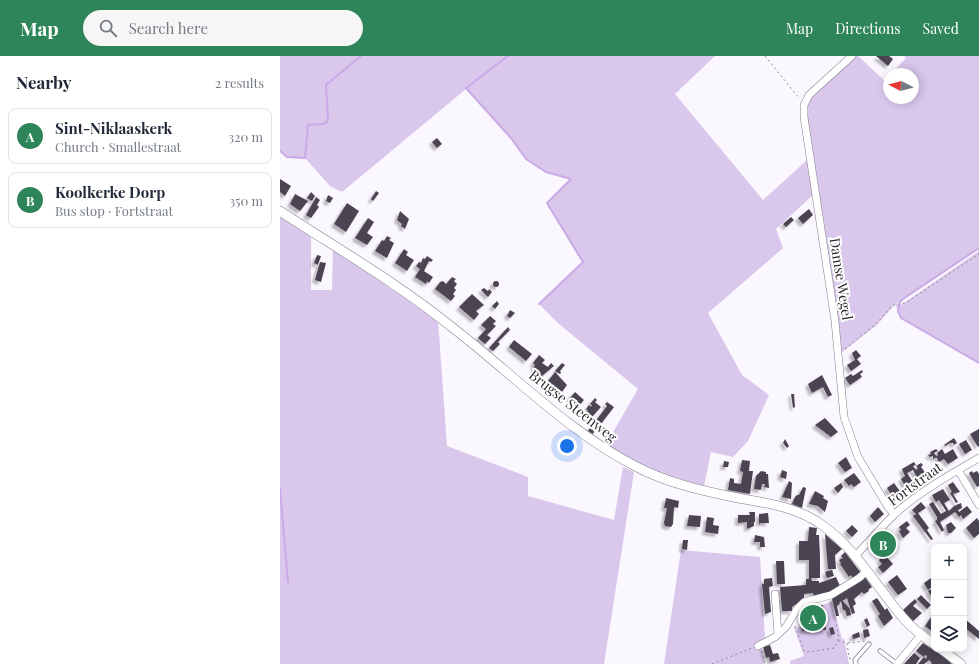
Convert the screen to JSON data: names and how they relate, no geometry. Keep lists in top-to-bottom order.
{
  "streets": {
    "main road": ["Brugse Steenweg"],
    "street": ["Damse Wegel", "Fortstraat"]
  },
  "crossings": [
    ["Damse Wegel", "Fortstraat"],
    ["Brugse Steenweg", "Fortstraat"]
  ],
  "north": "left",
  "page": {
    "header": "Map",
    "search": "Search here",
    "nav": ["Map", "Directions", "Saved"],
    "heading": ["Nearby", "2 results"],
    "list": [
      {
        "mark": "A",
        "name": "Sint-Niklaaskerk",
        "note": "Church · Smallestraat",
        "value": "320 m"
      },
      {
        "mark": "B",
        "name": "Koolkerke Dorp",
        "note": "Bus stop · Fortstraat",
        "value": "350 m"
      }
    ],
    "pins": ["B", "A"],
    "map_buttons": ["+", "−"]
  }
}
